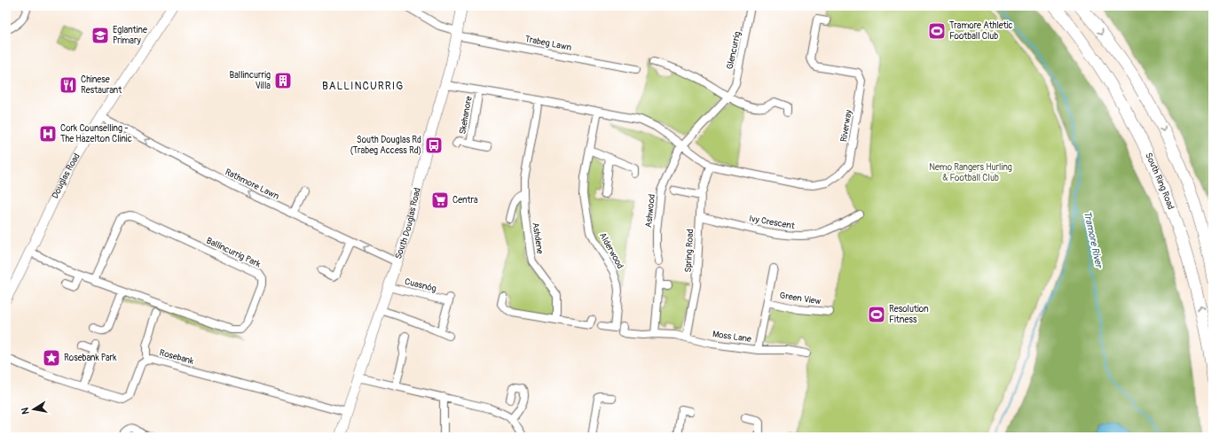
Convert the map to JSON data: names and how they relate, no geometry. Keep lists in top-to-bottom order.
{
  "streets": {
    "highway": ["South Ring Road"],
    "main road": ["Douglas Road", "South Douglas Road"],
    "street": [
      "Trabeg Lawn",
      "Glencurrig",
      "Skehanore",
      "Riverway",
      "Rathmore Lawn",
      "Ashwood",
      "Ivy Crescent",
      "Ashdene",
      "Alderwood",
      "Spring Road",
      "Ballincurrig Park",
      "Cuasnóg",
      "Green View",
      "Moss Lane",
      "Rosebank"
    ]
  },
  "crossings": [
    ["Trabeg Lawn", "South Douglas Road"],
    ["Glencurrig", "Ashwood"],
    ["Riverway", "Spring Road"],
    ["Douglas Road", "Rathmore Lawn"],
    ["Douglas Road", "Ballincurrig Park"],
    ["Rathmore Lawn", "South Douglas Road"],
    ["Ivy Crescent", "Spring Road"],
    ["South Douglas Road", "Cuasnóg"],
    ["South Douglas Road", "Rosebank"],
    ["Spring Road", "Moss Lane"],
    ["Green View", "Moss Lane"]
  ],
  "one_way": ["Rathmore Lawn"],
  "districts": ["BALLINCURRIG"],
  "water": ["Tramore River"],
  "parks": ["Nemo Rangers Hurling & Football Club"],
  "places": {
    "sports": ["Tramore Athletic Football Club", "Resolution Fitness"],
    "school or university": ["Eglantine Primary"],
    "building": ["Ballincurrig Villa"],
    "restaurant": ["Chinese Restaurant"],
    "hospital": ["Cork Counselling - The Hazelton Clinic"],
    "bus stop": ["South Douglas Rd (Trabeg Access Rd)"],
    "supermarket": ["Centra"],
    "place": ["Rosebank Park"]
  },
  "north": "left"
}
